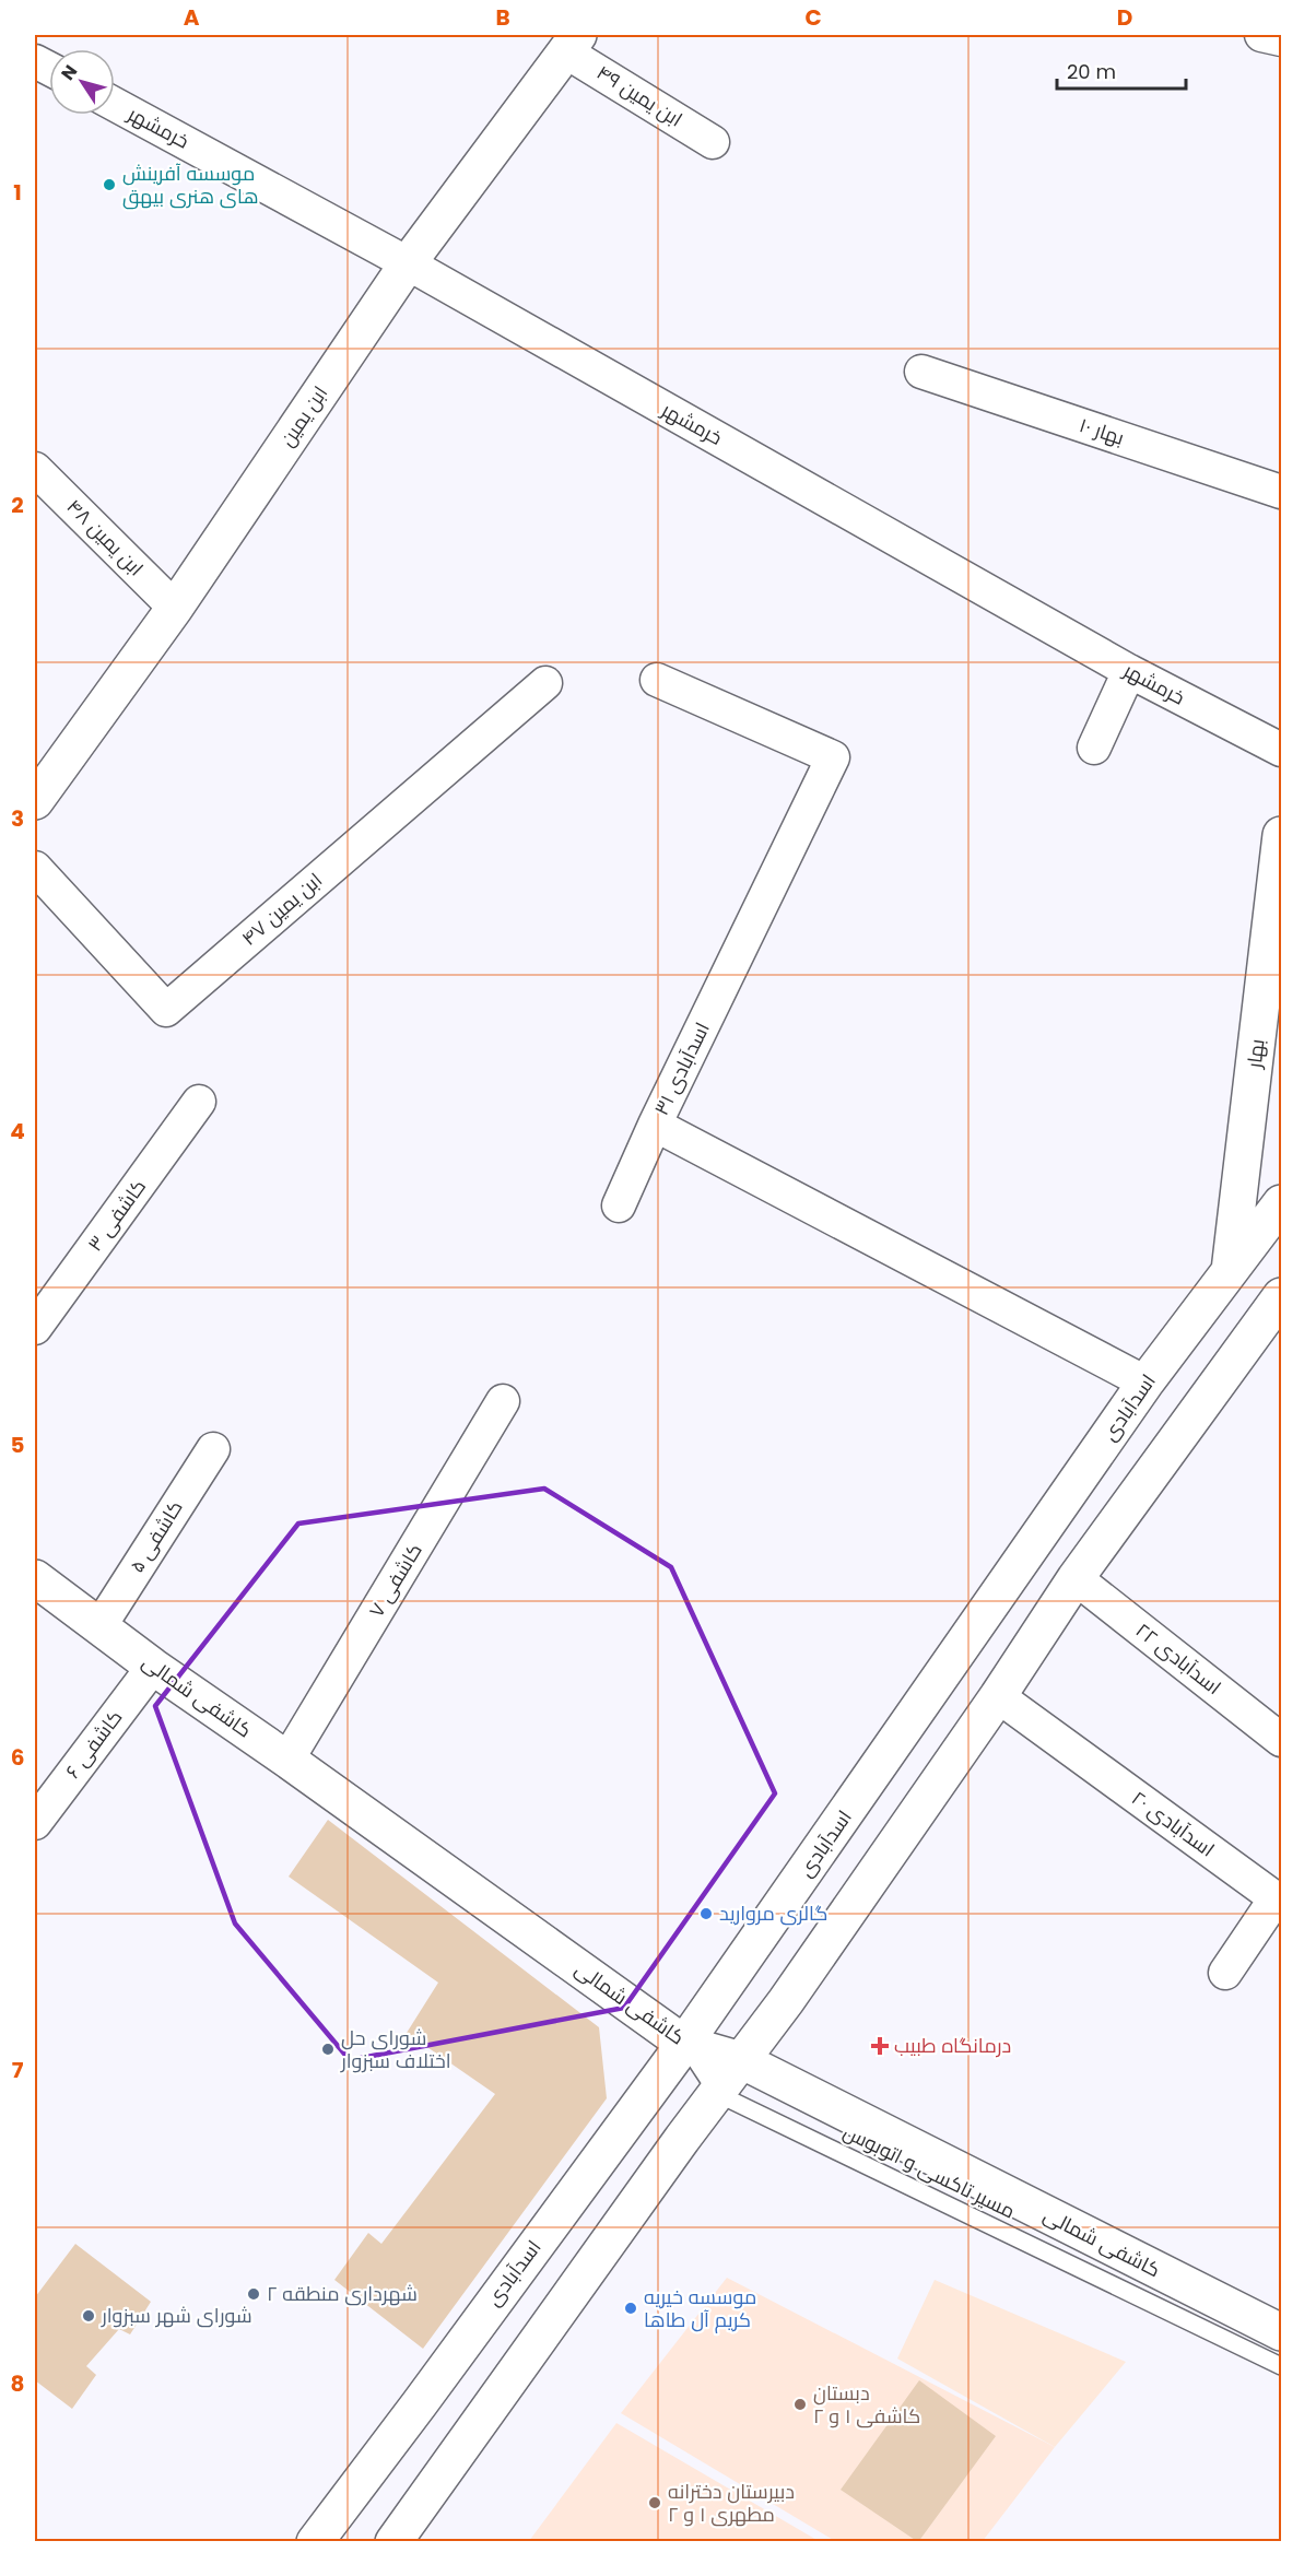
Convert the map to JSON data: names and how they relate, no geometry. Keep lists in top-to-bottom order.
{
  "streets": {
    "main road": [
      "ابن یمین",
      "بهار",
      "اسدآبادی",
      "کاشفی شمالی"
    ],
    "street": [
      "ابن یمین ۴۹",
      "خرمشهر",
      "بهار ۱۰",
      "ابن یمین ۴۸",
      "ابن یمین ۴۷",
      "اسدآبادی ۳۱",
      "کاشفی ۳",
      "کاشفی ۵",
      "کاشفی ۷",
      "اسدآبادی ۲۲",
      "کاشفی ۶",
      "اسدآبادی ۲۰"
    ],
    "lane": ["مسیر تاکسی و اتوبوس"]
  },
  "crossings": [
    ["ابن یمین ۴۹", "ابن یمین"],
    ["خرمشهر", "ابن یمین"],
    ["ابن یمین", "ابن یمین ۴۸"],
    ["بهار", "اسدآبادی"],
    ["اسدآبادی ۳۱", "اسدآبادی"],
    ["اسدآبادی", "کاشفی شمالی"],
    ["کاشفی ۵", "کاشفی شمالی"],
    ["کاشفی ۷", "کاشفی شمالی"],
    ["کاشفی شمالی", "کاشفی ۶"]
  ],
  "places": {
    "other": [
      "موسسه آفرینش های هنری بیهق",
      "گالری مروارید",
      "شورای حل اختلاف سبزوار",
      "شهرداری منطقه ۲",
      "موسسه خیریه کریم آل طاها",
      "شورای شهر سبزوار",
      "دبستان کاشفی ۱ و ۲",
      "دبیرستان دخترانه مطهری ۱ و ۲"
    ],
    "health": ["درمانگاه طبیب"]
  },
  "scale_bar": "20 m",
  "north": "top left",
  "grid": {
    "columns": [
      "A",
      "B",
      "C",
      "D"
    ],
    "rows": [
      "1",
      "2",
      "3",
      "4",
      "5",
      "6",
      "7",
      "8"
    ]
  }
}
